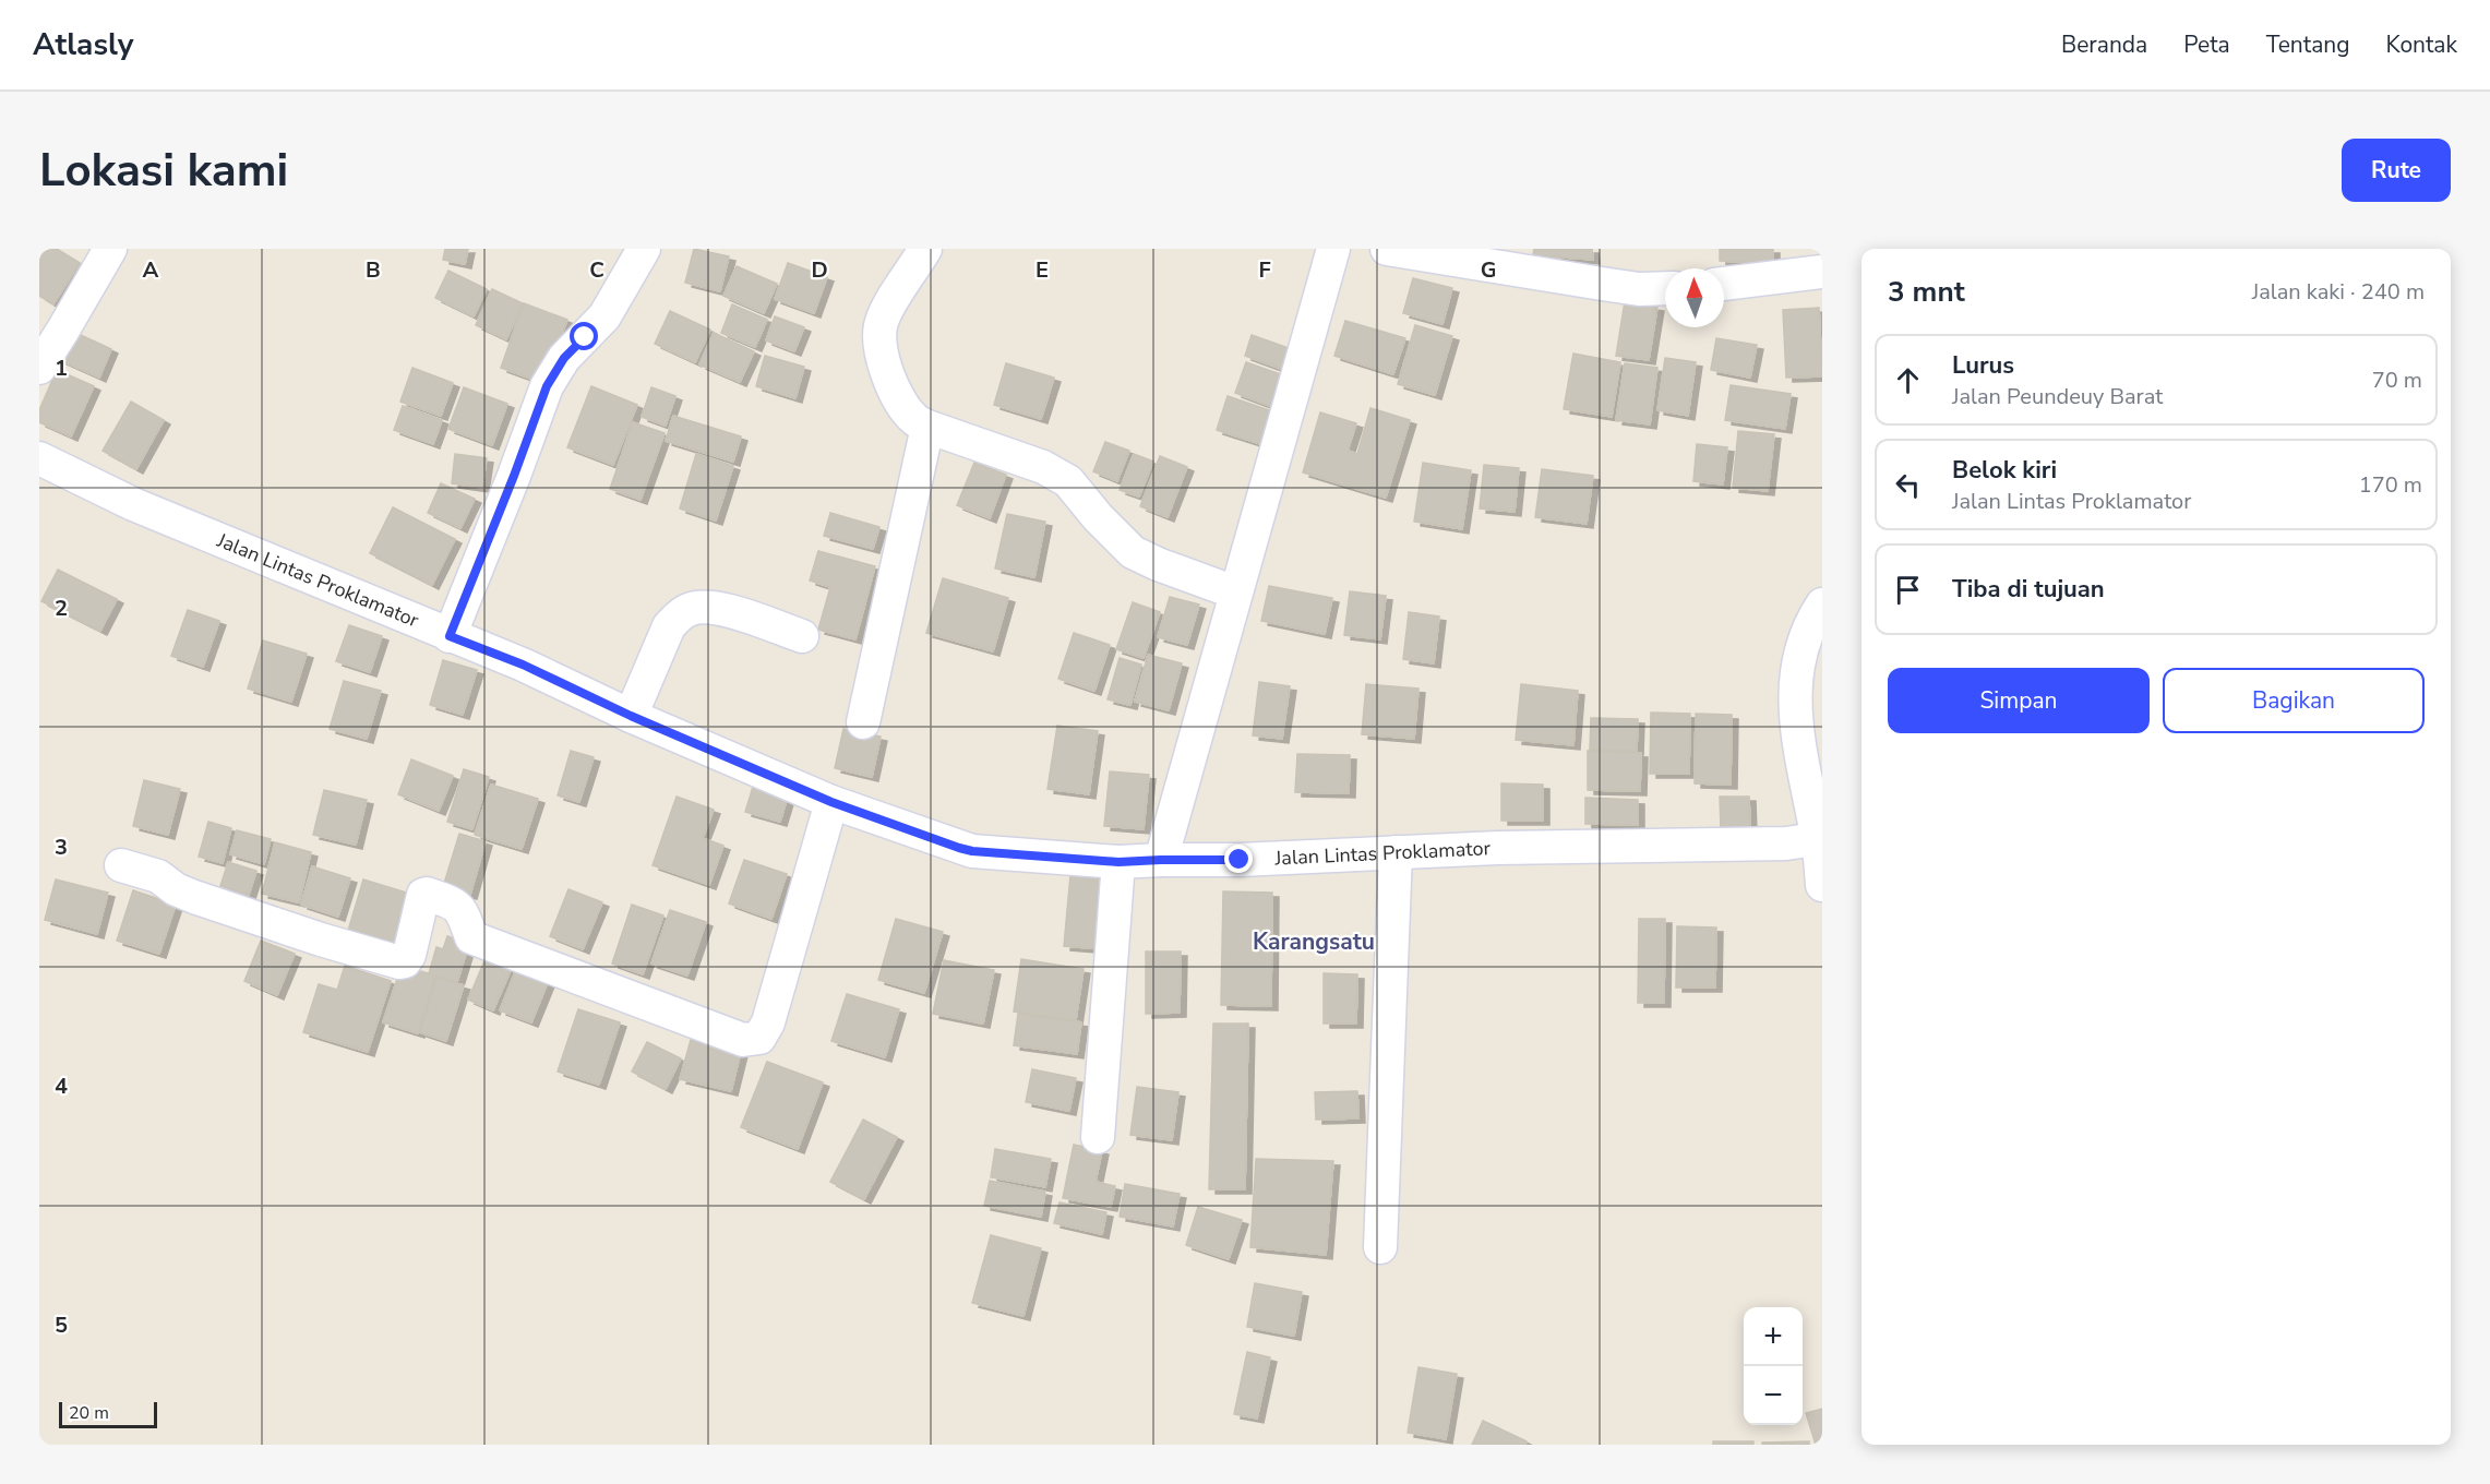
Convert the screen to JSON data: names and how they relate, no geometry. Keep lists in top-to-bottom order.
{
  "streets": {
    "street": ["Jalan Lintas Proklamator"]
  },
  "districts": ["Karangsatu"],
  "scale_bar": "20 m",
  "north": "top",
  "page": {
    "header": "Atlasly",
    "nav": [
      "Beranda",
      "Peta",
      "Tentang",
      "Kontak"
    ],
    "buttons": [
      "Rute",
      ["Simpan", "Bagikan"]
    ],
    "title": "Lokasi kami",
    "heading": ["3 mnt", "Jalan kaki · 240 m"],
    "list": [
      ["Lurus", "Jalan Peundeuy Barat", "70 m"],
      ["Belok kiri", "Jalan Lintas Proklamator", "170 m"],
      "Tiba di tujuan"
    ],
    "map_buttons": ["+", "−"],
    "scale": "20 m"
  },
  "grid": {
    "columns": [
      "A",
      "B",
      "C",
      "D",
      "E",
      "F",
      "G"
    ],
    "rows": [
      "1",
      "2",
      "3",
      "4",
      "5"
    ]
  }
}
